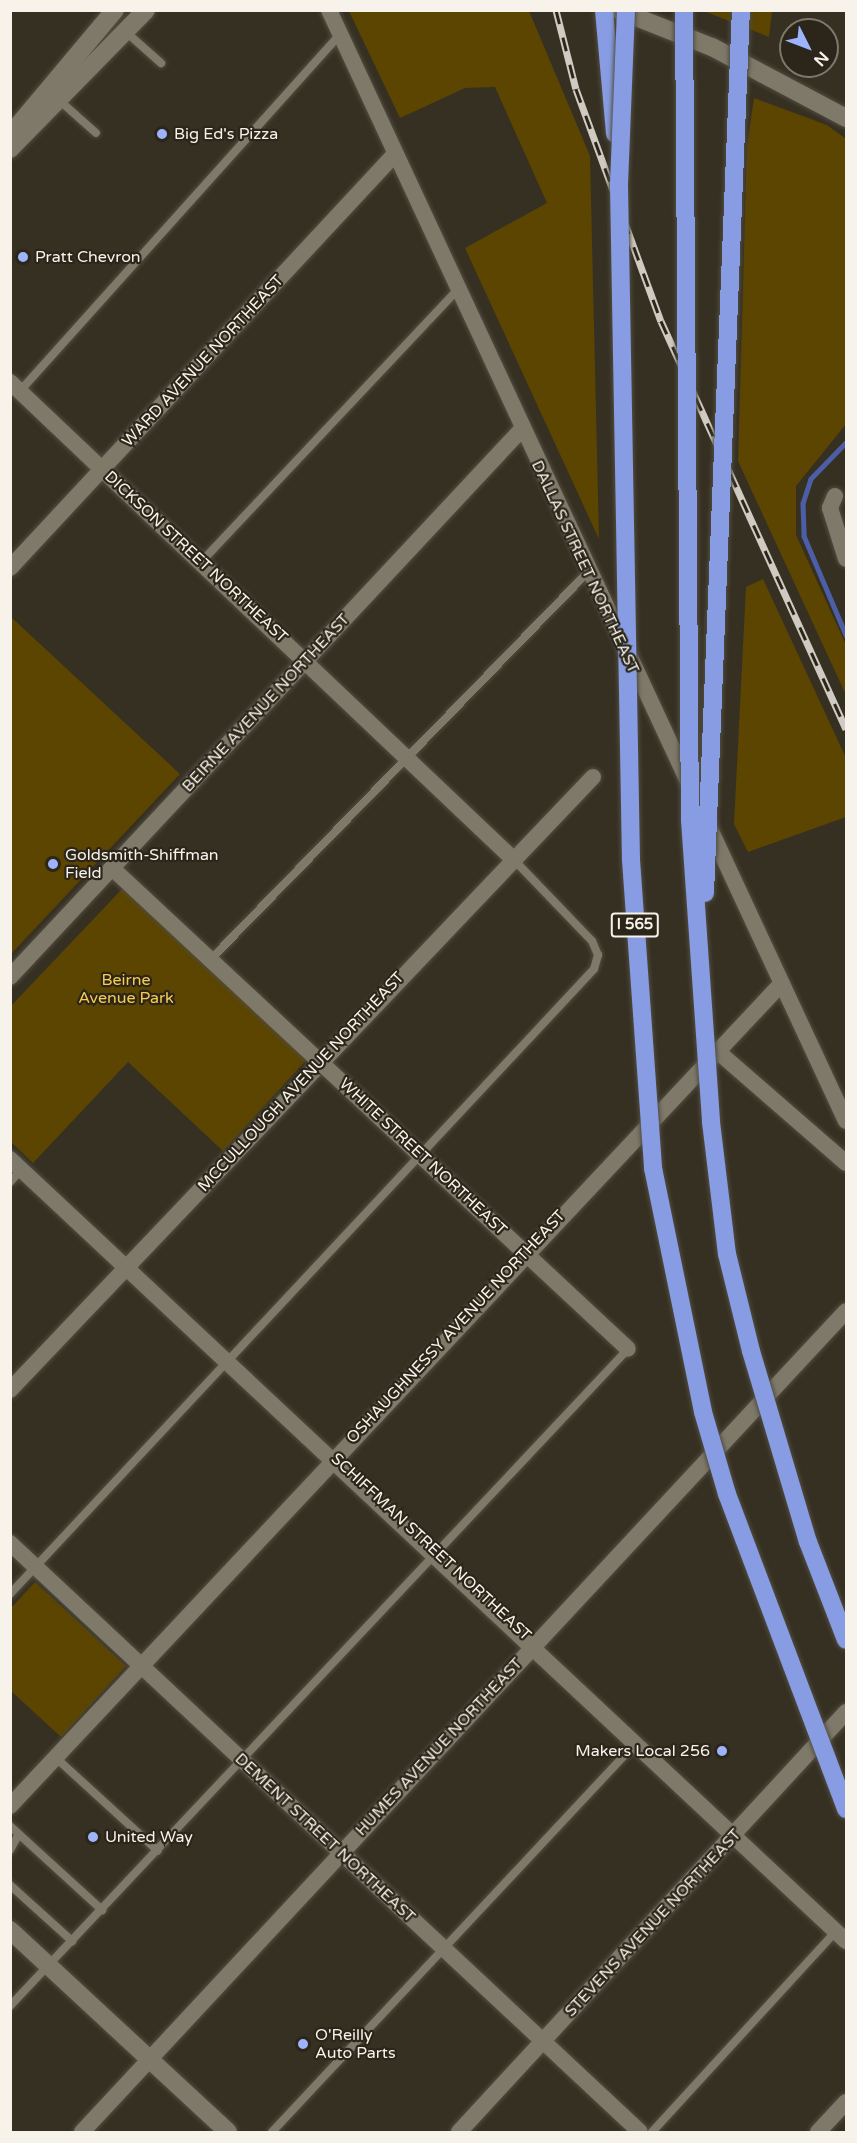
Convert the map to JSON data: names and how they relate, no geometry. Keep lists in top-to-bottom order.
{
  "streets": {
    "highway": ["I 565"],
    "street": [
      "WARD AVENUE NORTHEAST",
      "DICKSON STREET NORTHEAST",
      "DALLAS STREET NORTHEAST",
      "BEIRNE AVENUE NORTHEAST",
      "MCCULLOUGH AVENUE NORTHEAST",
      "WHITE STREET NORTHEAST",
      "OSHAUGHNESSY AVENUE NORTHEAST",
      "SCHIFFMAN STREET NORTHEAST",
      "HUMES AVENUE NORTHEAST",
      "DEMENT STREET NORTHEAST",
      "STEVENS AVENUE NORTHEAST"
    ]
  },
  "crossings": [
    ["WARD AVENUE NORTHEAST", "DICKSON STREET NORTHEAST"],
    ["WARD AVENUE NORTHEAST", "DALLAS STREET NORTHEAST"],
    ["DICKSON STREET NORTHEAST", "BEIRNE AVENUE NORTHEAST"],
    ["DICKSON STREET NORTHEAST", "MCCULLOUGH AVENUE NORTHEAST"],
    ["DALLAS STREET NORTHEAST", "BEIRNE AVENUE NORTHEAST"],
    ["DALLAS STREET NORTHEAST", "OSHAUGHNESSY AVENUE NORTHEAST"],
    ["BEIRNE AVENUE NORTHEAST", "WHITE STREET NORTHEAST"],
    ["MCCULLOUGH AVENUE NORTHEAST", "WHITE STREET NORTHEAST"],
    ["MCCULLOUGH AVENUE NORTHEAST", "SCHIFFMAN STREET NORTHEAST"],
    ["WHITE STREET NORTHEAST", "OSHAUGHNESSY AVENUE NORTHEAST"],
    ["OSHAUGHNESSY AVENUE NORTHEAST", "SCHIFFMAN STREET NORTHEAST"],
    ["OSHAUGHNESSY AVENUE NORTHEAST", "DEMENT STREET NORTHEAST"],
    ["SCHIFFMAN STREET NORTHEAST", "HUMES AVENUE NORTHEAST"],
    ["SCHIFFMAN STREET NORTHEAST", "STEVENS AVENUE NORTHEAST"],
    ["HUMES AVENUE NORTHEAST", "DEMENT STREET NORTHEAST"],
    ["DEMENT STREET NORTHEAST", "STEVENS AVENUE NORTHEAST"]
  ],
  "parks": ["Beirne Avenue Park"],
  "places": [
    "Big Ed's Pizza",
    "Pratt Chevron",
    "Goldsmith-Shiffman Field",
    "Makers Local 256",
    "United Way",
    "O'Reilly Auto Parts"
  ],
  "north": "bottom right"
}
